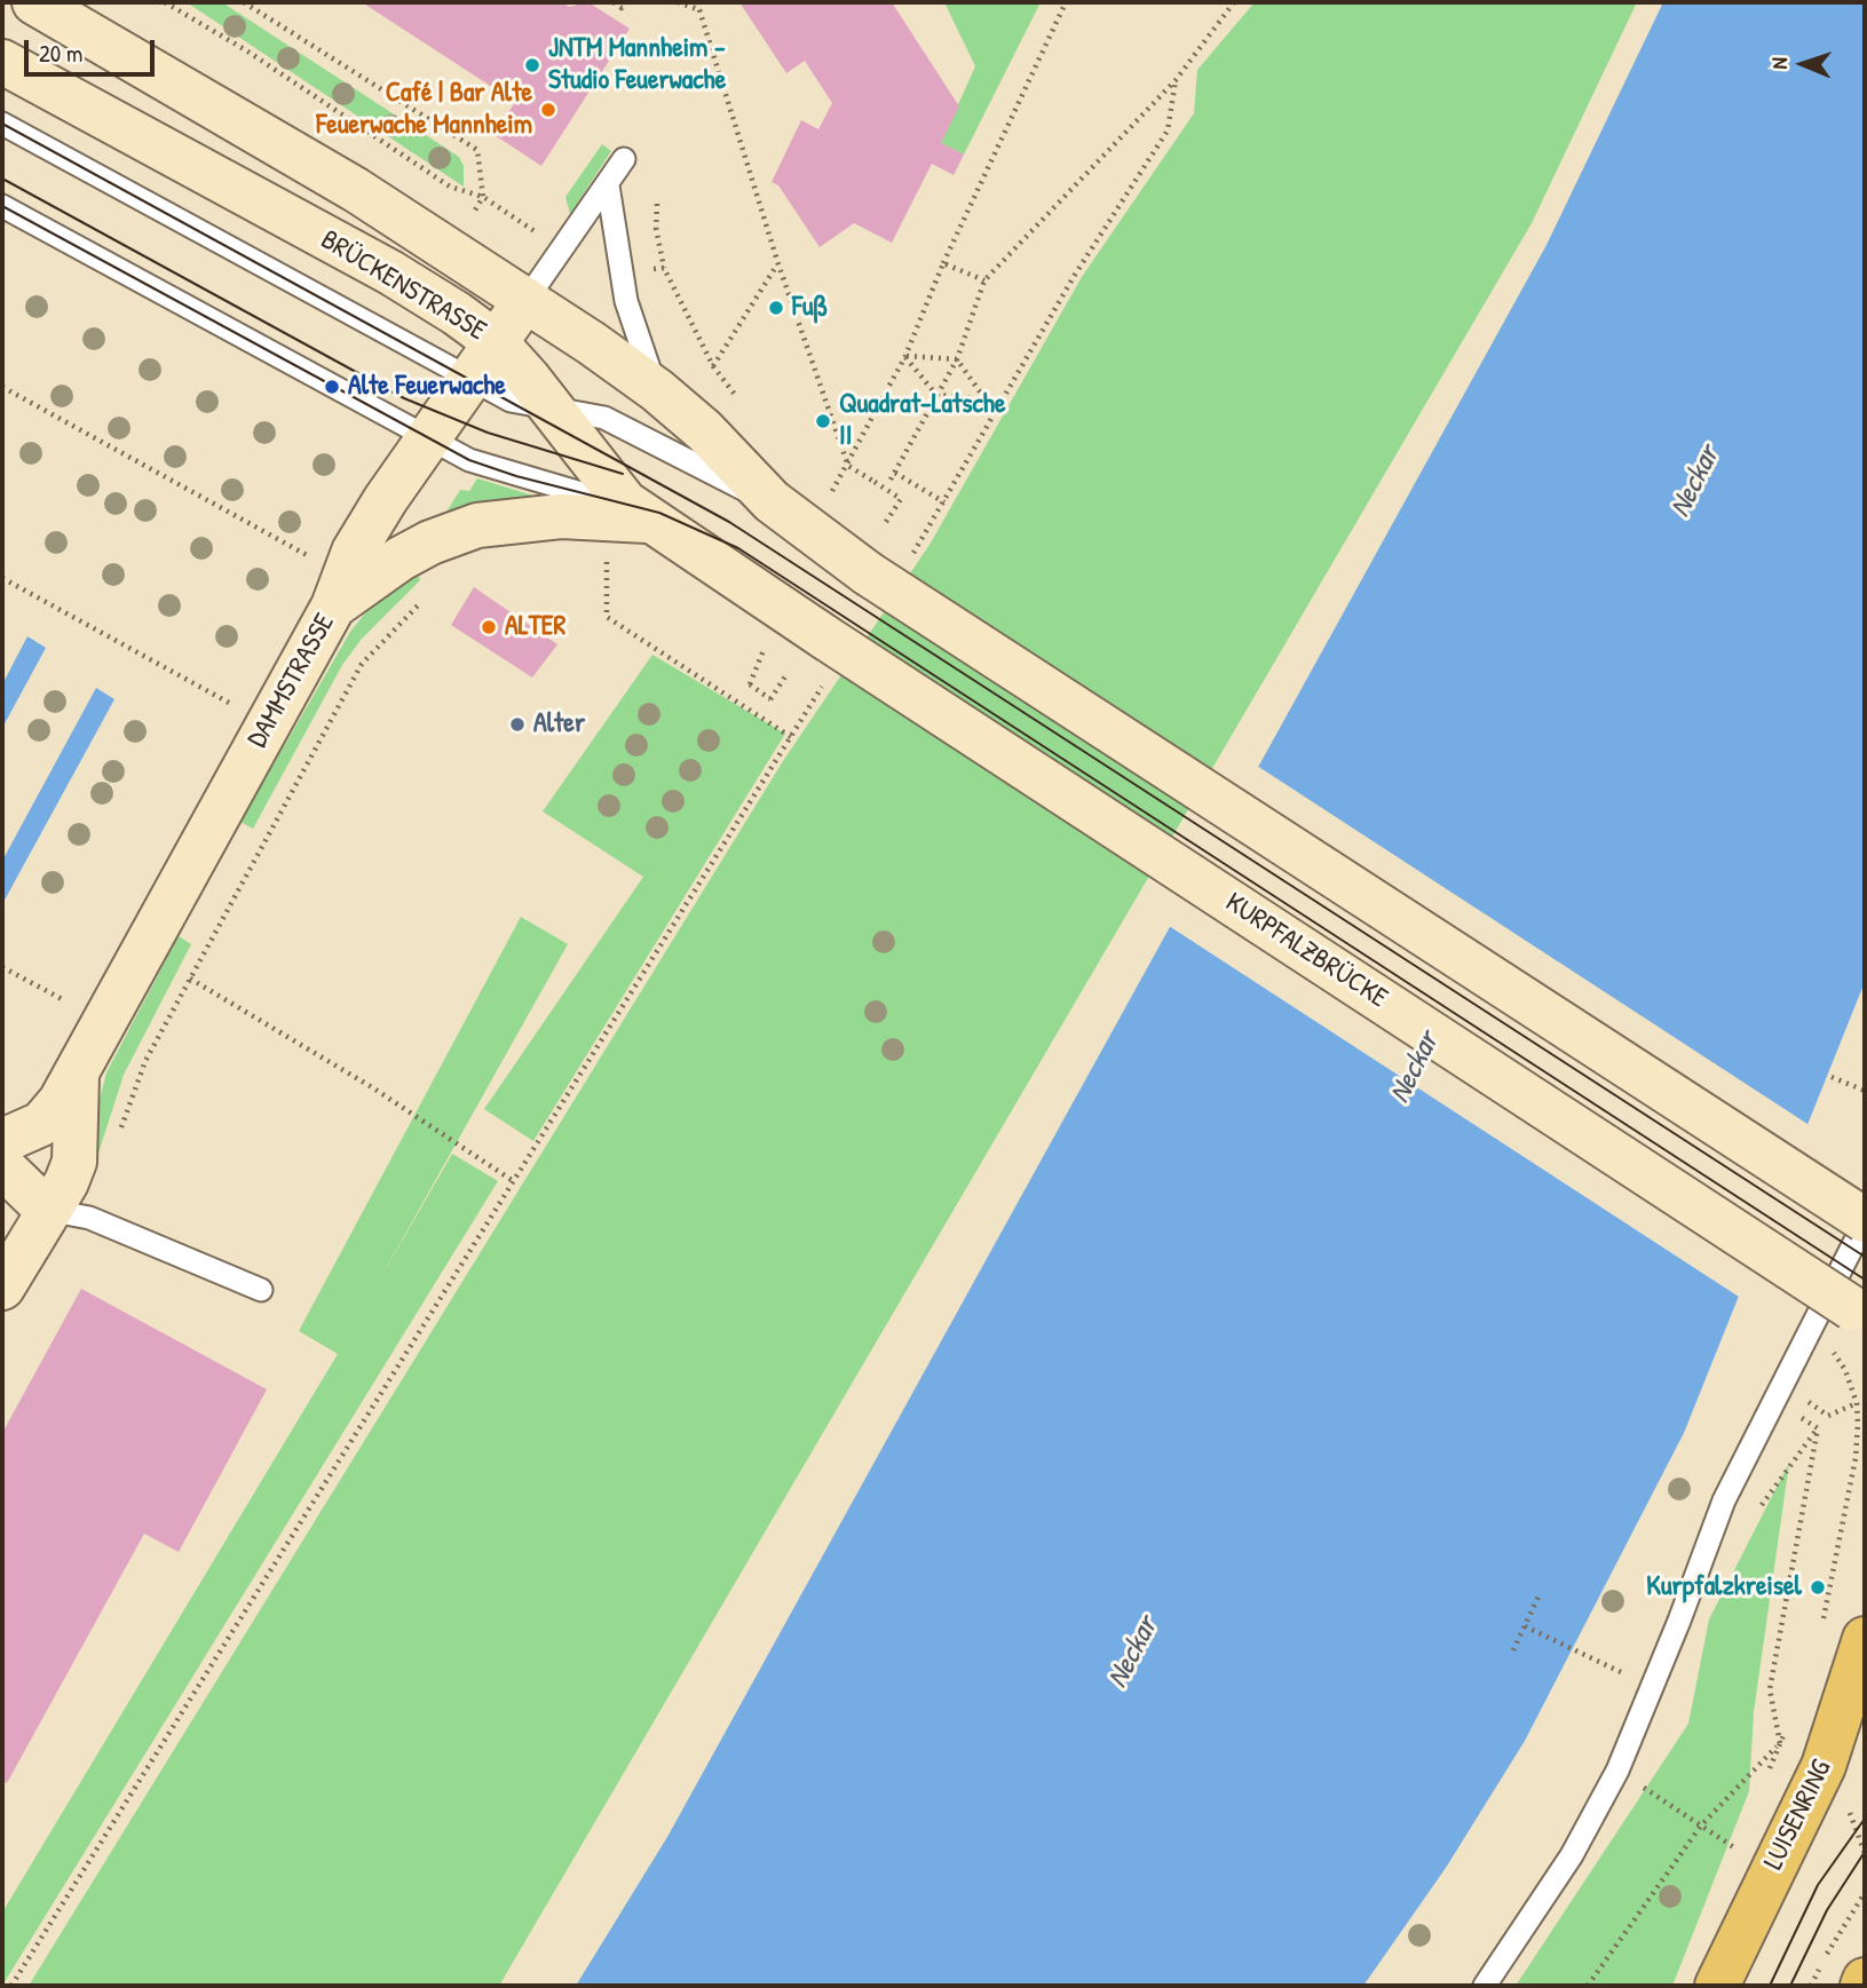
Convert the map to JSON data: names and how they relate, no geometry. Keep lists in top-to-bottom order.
{
  "streets": {
    "main road": [
      "BRÜCKENSTRASSE",
      "DAMMSTRASSE",
      "KURPFALZBRÜCKE",
      "LUISENRING"
    ]
  },
  "crossings": [
    ["BRÜCKENSTRASSE", "DAMMSTRASSE"],
    ["BRÜCKENSTRASSE", "KURPFALZBRÜCKE"]
  ],
  "water": ["Neckar"],
  "places": [
    "JNTM Mannheim - Studio Feuerwache",
    "Café | Bar Alte Feuerwache Mannheim",
    "Fuß",
    "Alte Feuerwache",
    "Quadrat-Latsche II",
    "ALTER",
    "Alter",
    "Kurpfalzkreisel"
  ],
  "scale_bar": "20 m",
  "north": "left"
}
